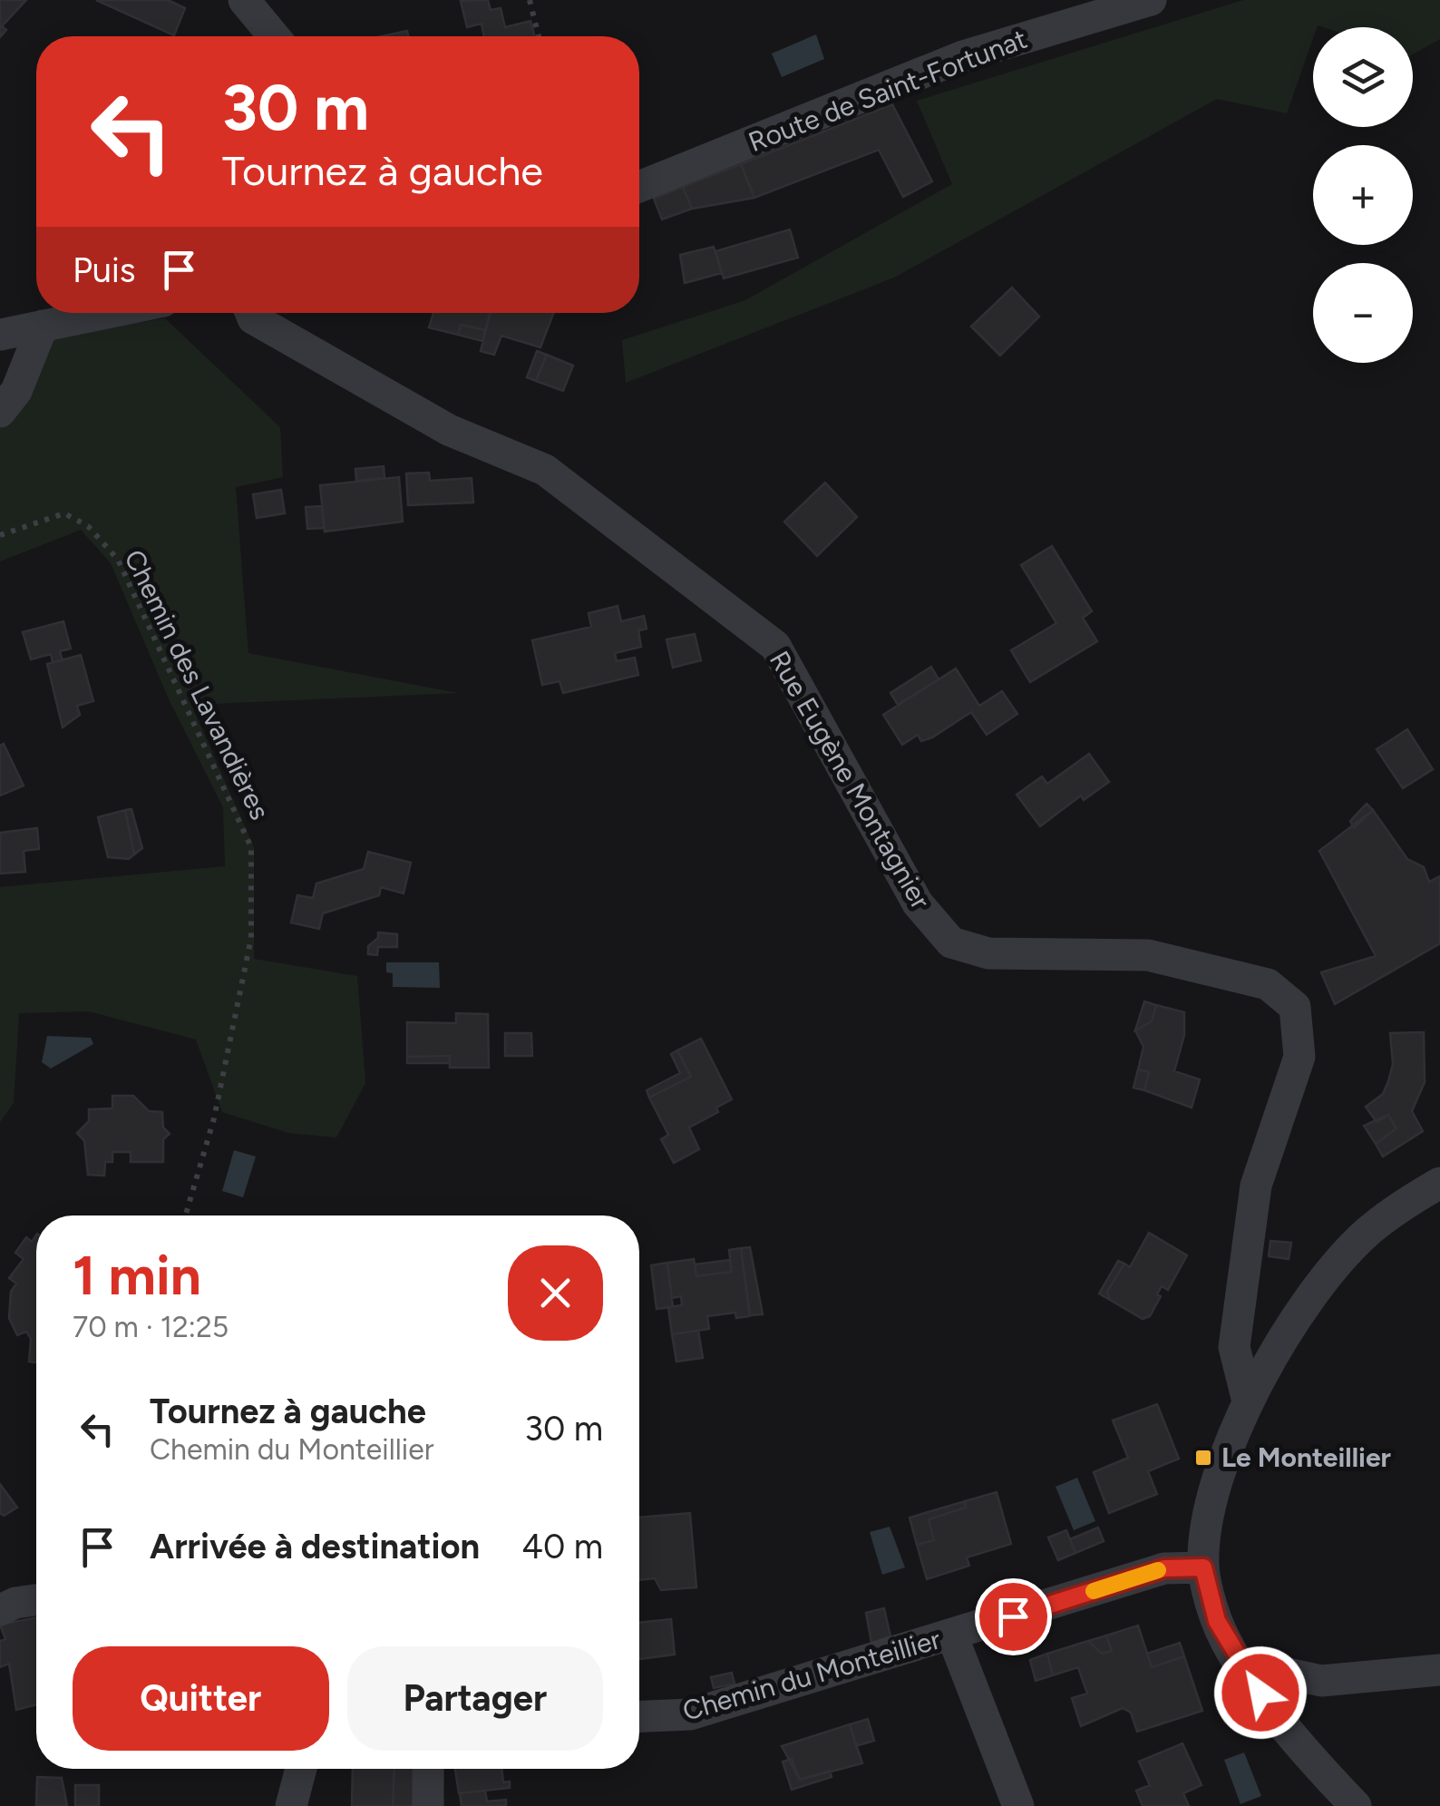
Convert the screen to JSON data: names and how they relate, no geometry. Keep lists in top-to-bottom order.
{
  "streets": {
    "street": ["Route de Saint-Fortunat", "Rue Eugène Montagnier", "Chemin du Monteillier"],
    "path": ["Chemin des Lavandières"]
  },
  "places": {
    "transit": ["Le Monteillier"]
  },
  "page": {
    "map_buttons": ["+", "−"],
    "turn": ["30 m", "Tournez à gauche"],
    "then": "Puis",
    "heading": ["1 min", "70 m · 12:25"],
    "list": [
      {
        "name": "Tournez à gauche",
        "note": "Chemin du Monteillier",
        "value": "30 m"
      },
      {
        "name": "Arrivée à destination",
        "value": "40 m"
      }
    ],
    "buttons": ["Quitter", "Partager"]
  }
}
